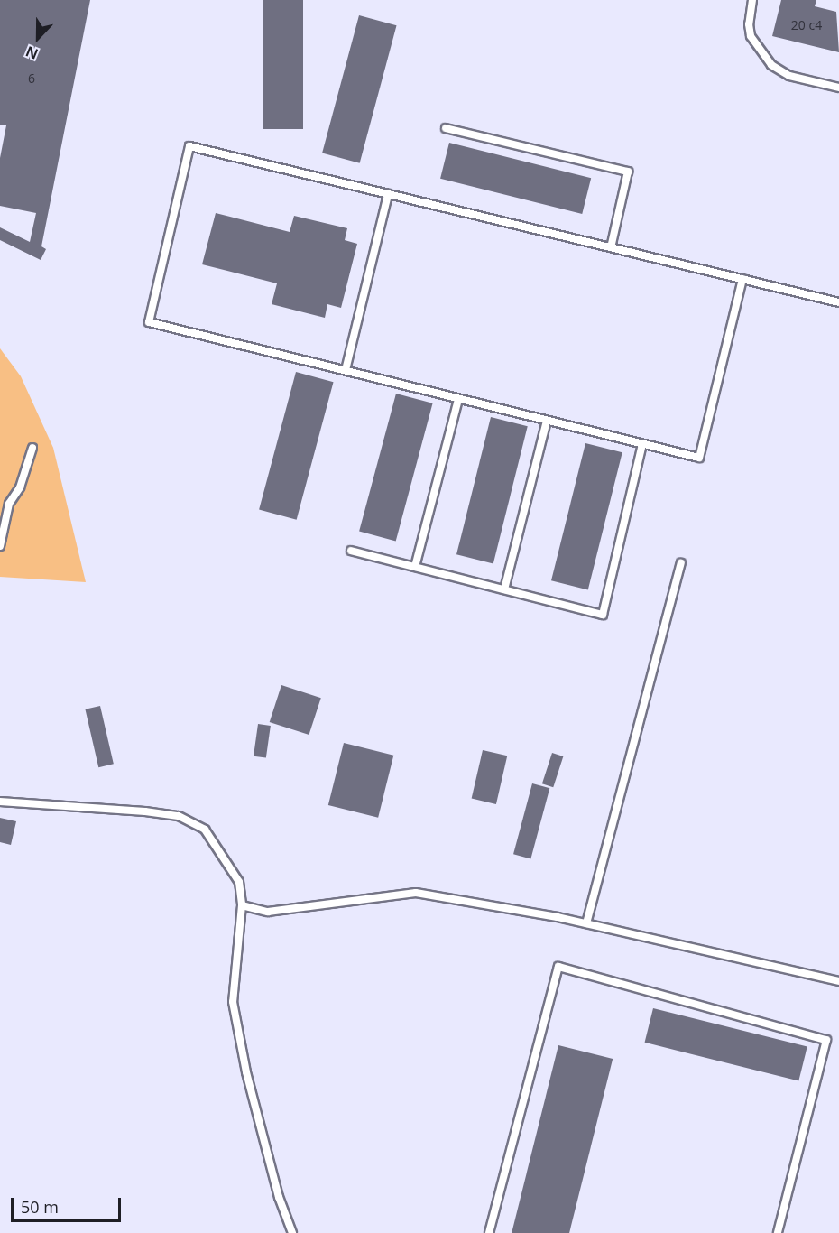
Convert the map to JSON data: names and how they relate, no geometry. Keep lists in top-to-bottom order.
{
  "house_numbers": ["20 с4", "6"],
  "scale_bar": "50 m",
  "north": "bottom"
}
